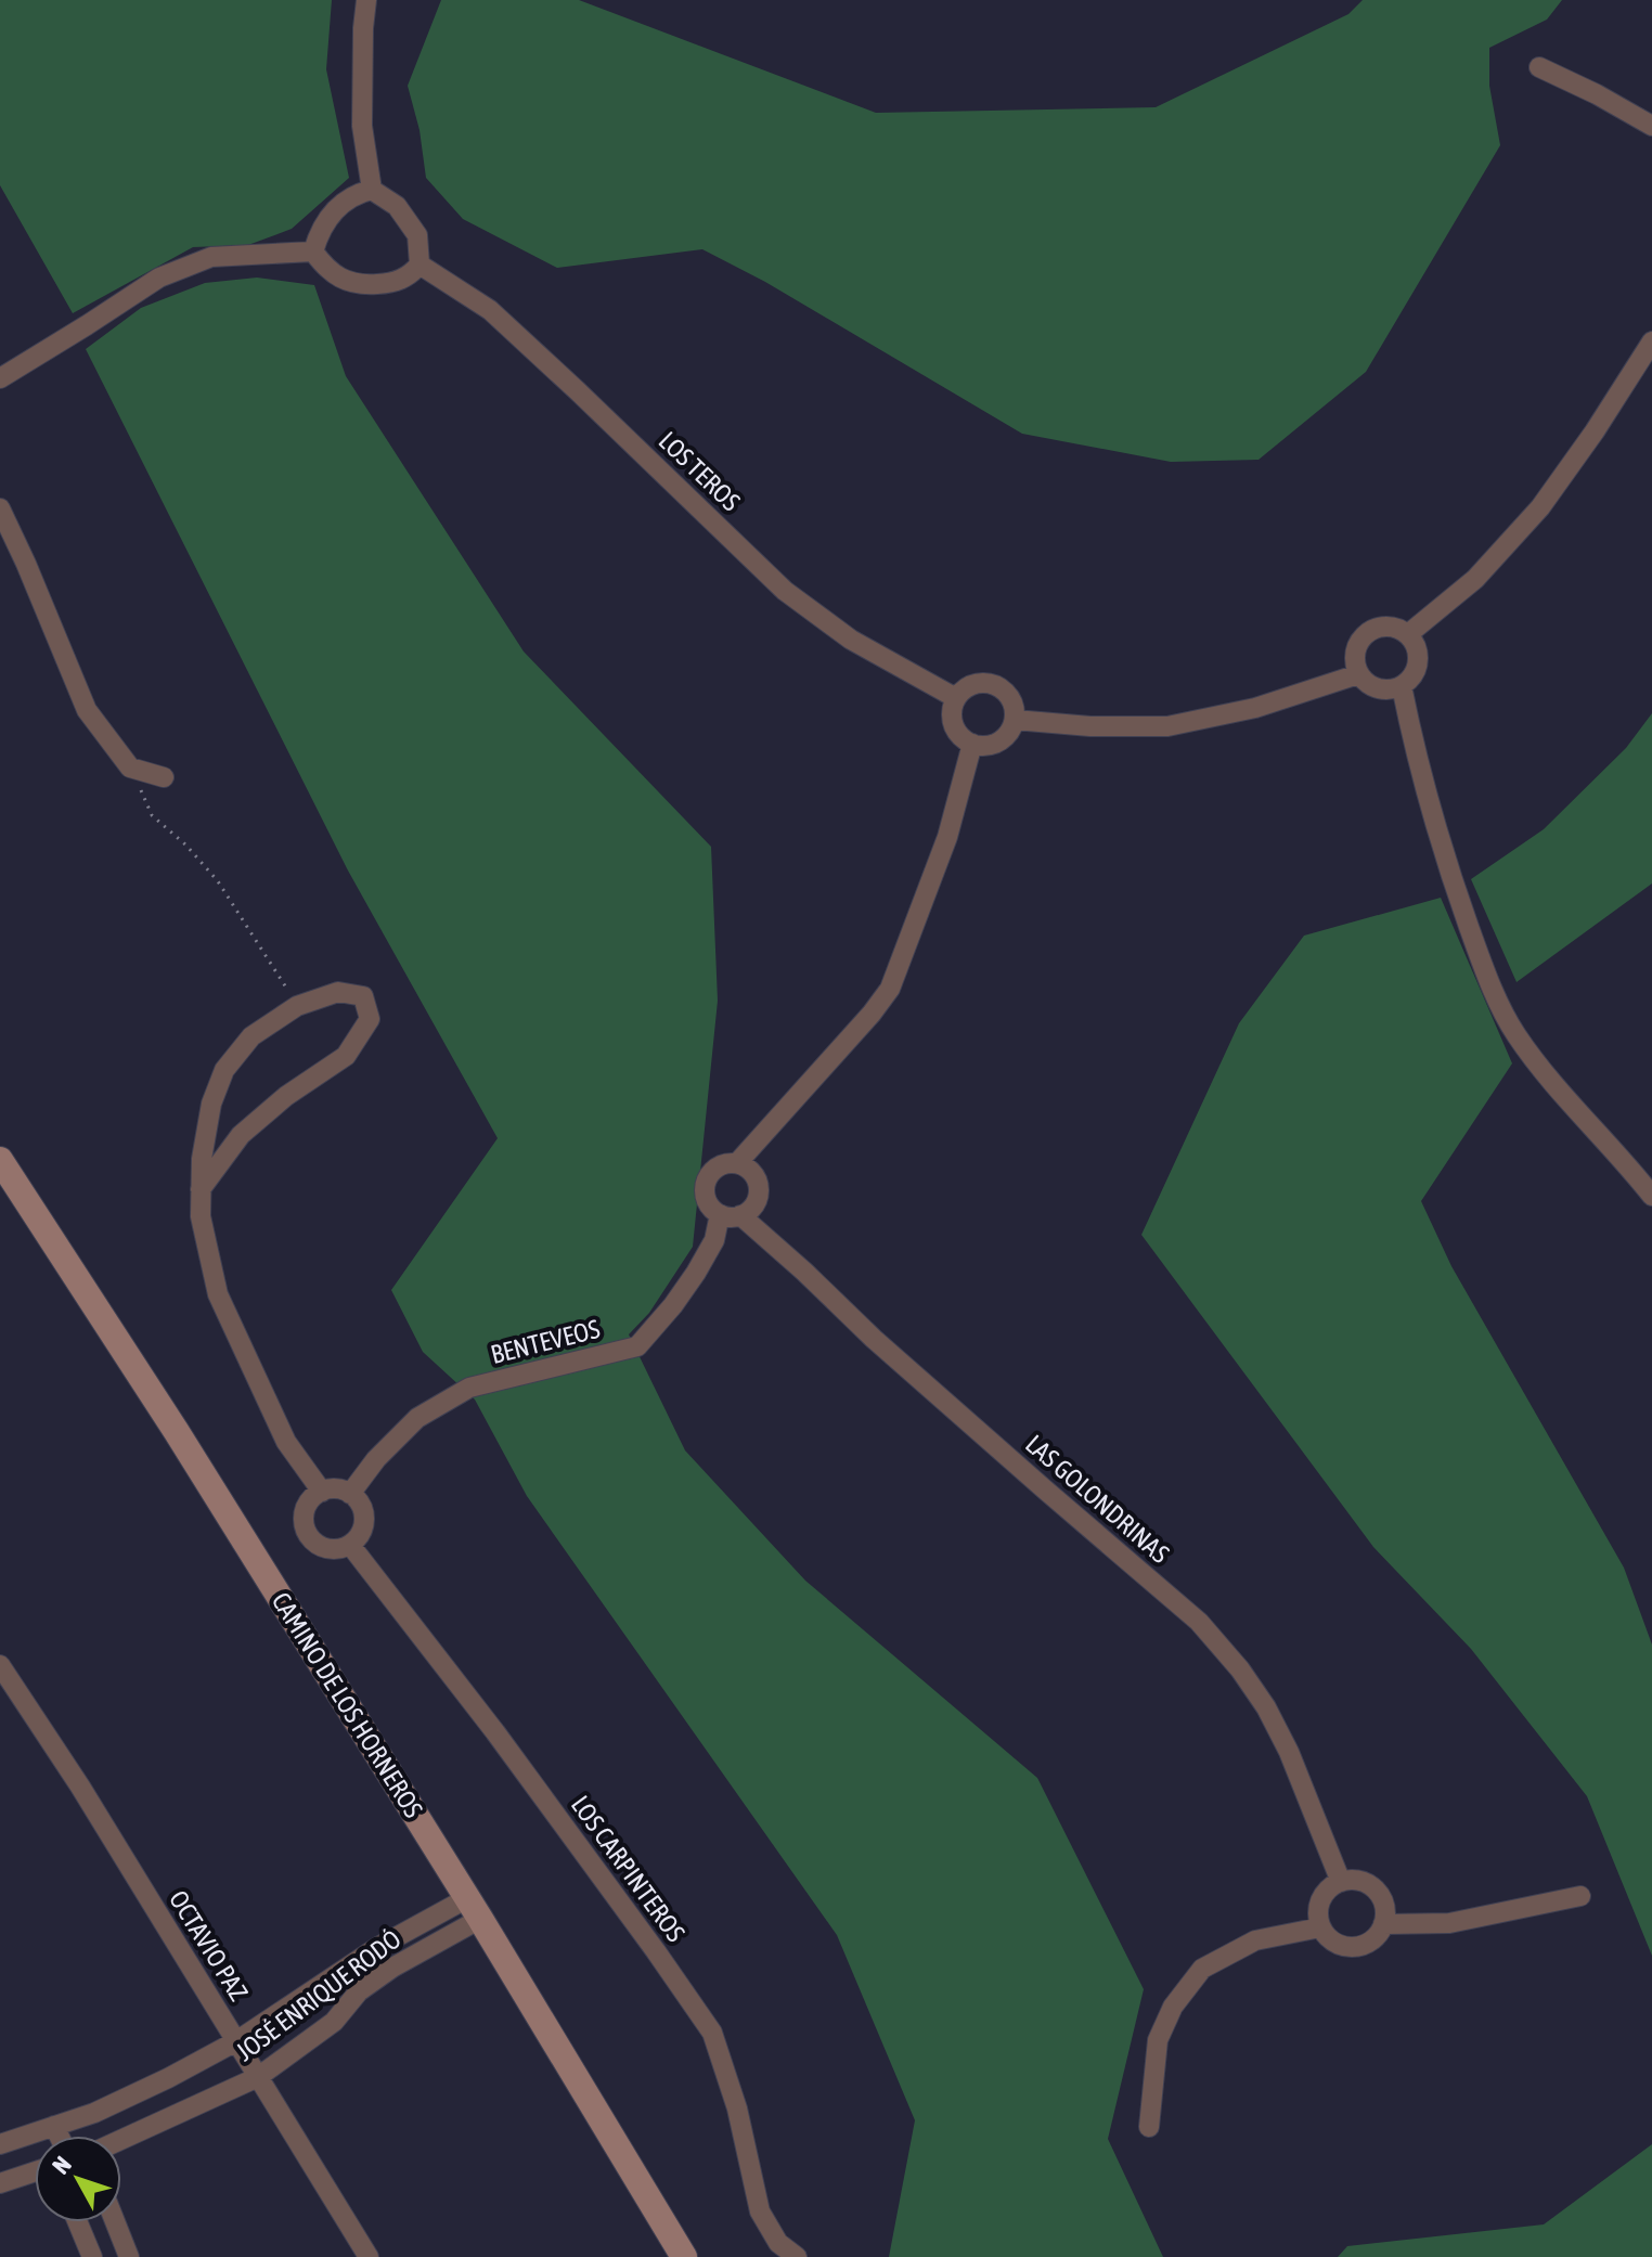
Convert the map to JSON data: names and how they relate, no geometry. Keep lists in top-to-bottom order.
{
  "streets": {
    "street": [
      "LOS TEROS",
      "BENTEVEOS",
      "LAS GOLONDRINAS",
      "CAMINO DE LOS HORNEROS",
      "LOS CARPINTEROS",
      "OCTAVIO PAZ",
      "JOSÉ ENRIQUE RODÓ"
    ]
  },
  "crossings": [
    ["BENTEVEOS", "LAS GOLONDRINAS"],
    ["BENTEVEOS", "LOS CARPINTEROS"],
    ["CAMINO DE LOS HORNEROS", "JOSÉ ENRIQUE RODÓ"],
    ["OCTAVIO PAZ", "JOSÉ ENRIQUE RODÓ"]
  ],
  "north": "top left"
}
